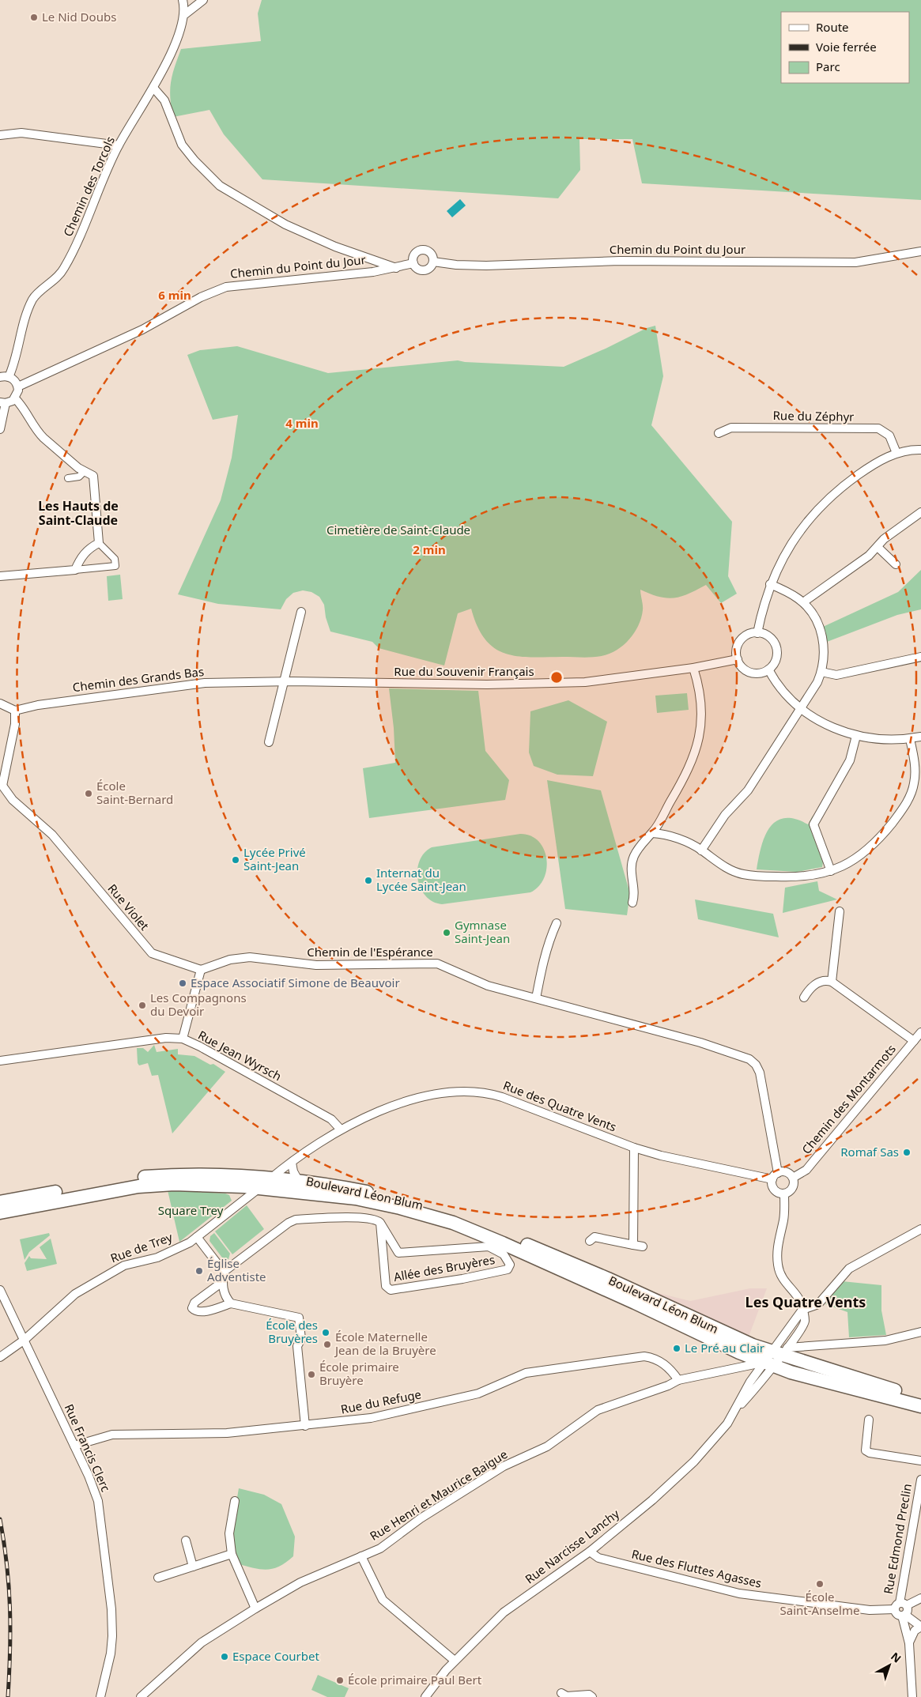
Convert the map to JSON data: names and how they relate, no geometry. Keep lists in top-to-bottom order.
{
  "streets": {
    "main road": ["Boulevard Léon Blum"],
    "street": [
      "Chemin des Torcols",
      "Chemin du Point du Jour",
      "Rue du Zéphyr",
      "Rue du Souvenir Français",
      "Chemin des Grands Bas",
      "Rue Violet",
      "Chemin de l'Espérance",
      "Rue Jean Wyrsch",
      "Chemin des Montarmots",
      "Rue des Quatre Vents",
      "Rue de Trey",
      "Allée des Bruyères",
      "Rue du Refuge",
      "Rue Francis Clerc",
      "Rue Henri et Maurice Baigue",
      "Rue Edmond Preclin",
      "Rue Narcisse Lanchy",
      "Rue des Fluttes Agasses"
    ]
  },
  "crossings": [
    ["Rue du Souvenir Français", "Chemin des Grands Bas"],
    ["Rue Violet", "Chemin de l'Espérance"],
    ["Chemin de l'Espérance", "Chemin des Montarmots"],
    ["Chemin de l'Espérance", "Rue des Quatre Vents"],
    ["Rue Jean Wyrsch", "Rue des Quatre Vents"],
    ["Rue Jean Wyrsch", "Rue de Trey"],
    ["Chemin des Montarmots", "Rue des Quatre Vents"],
    ["Rue des Quatre Vents", "Rue de Trey"],
    ["Boulevard Léon Blum", "Rue de Trey"],
    ["Boulevard Léon Blum", "Rue Henri et Maurice Baigue"],
    ["Boulevard Léon Blum", "Rue Narcisse Lanchy"],
    ["Rue de Trey", "Rue Francis Clerc"],
    ["Rue du Refuge", "Rue Francis Clerc"],
    ["Rue du Refuge", "Rue Henri et Maurice Baigue"],
    ["Rue Henri et Maurice Baigue", "Rue Narcisse Lanchy"],
    ["Rue Edmond Preclin", "Rue des Fluttes Agasses"],
    ["Rue Narcisse Lanchy", "Rue des Fluttes Agasses"]
  ],
  "districts": ["Les Hauts de Saint-Claude", "Les Quatre Vents"],
  "parks": ["Cimetière de Saint-Claude", "Square Trey"],
  "places": [
    "Le Nid Doubs",
    "École Saint-Bernard",
    "Lycée Privé Saint-Jean",
    "Internat du Lycée Saint-Jean",
    "Gymnase Saint-Jean",
    "Espace Associatif Simone de Beauvoir",
    "Les Compagnons du Devoir",
    "Romaf Sas",
    "Église Adventiste",
    "École des Bruyères",
    "École Maternelle Jean de la Bruyère",
    "Le Pré au Clair",
    "École primaire Bruyère",
    "École Saint-Anselme",
    "Espace Courbet",
    "École primaire Paul Bert"
  ],
  "legend": ["Route", "Voie ferrée", "Parc"],
  "north": "top right",
  "rings": ["6 min", "4 min", "2 min"]
}
